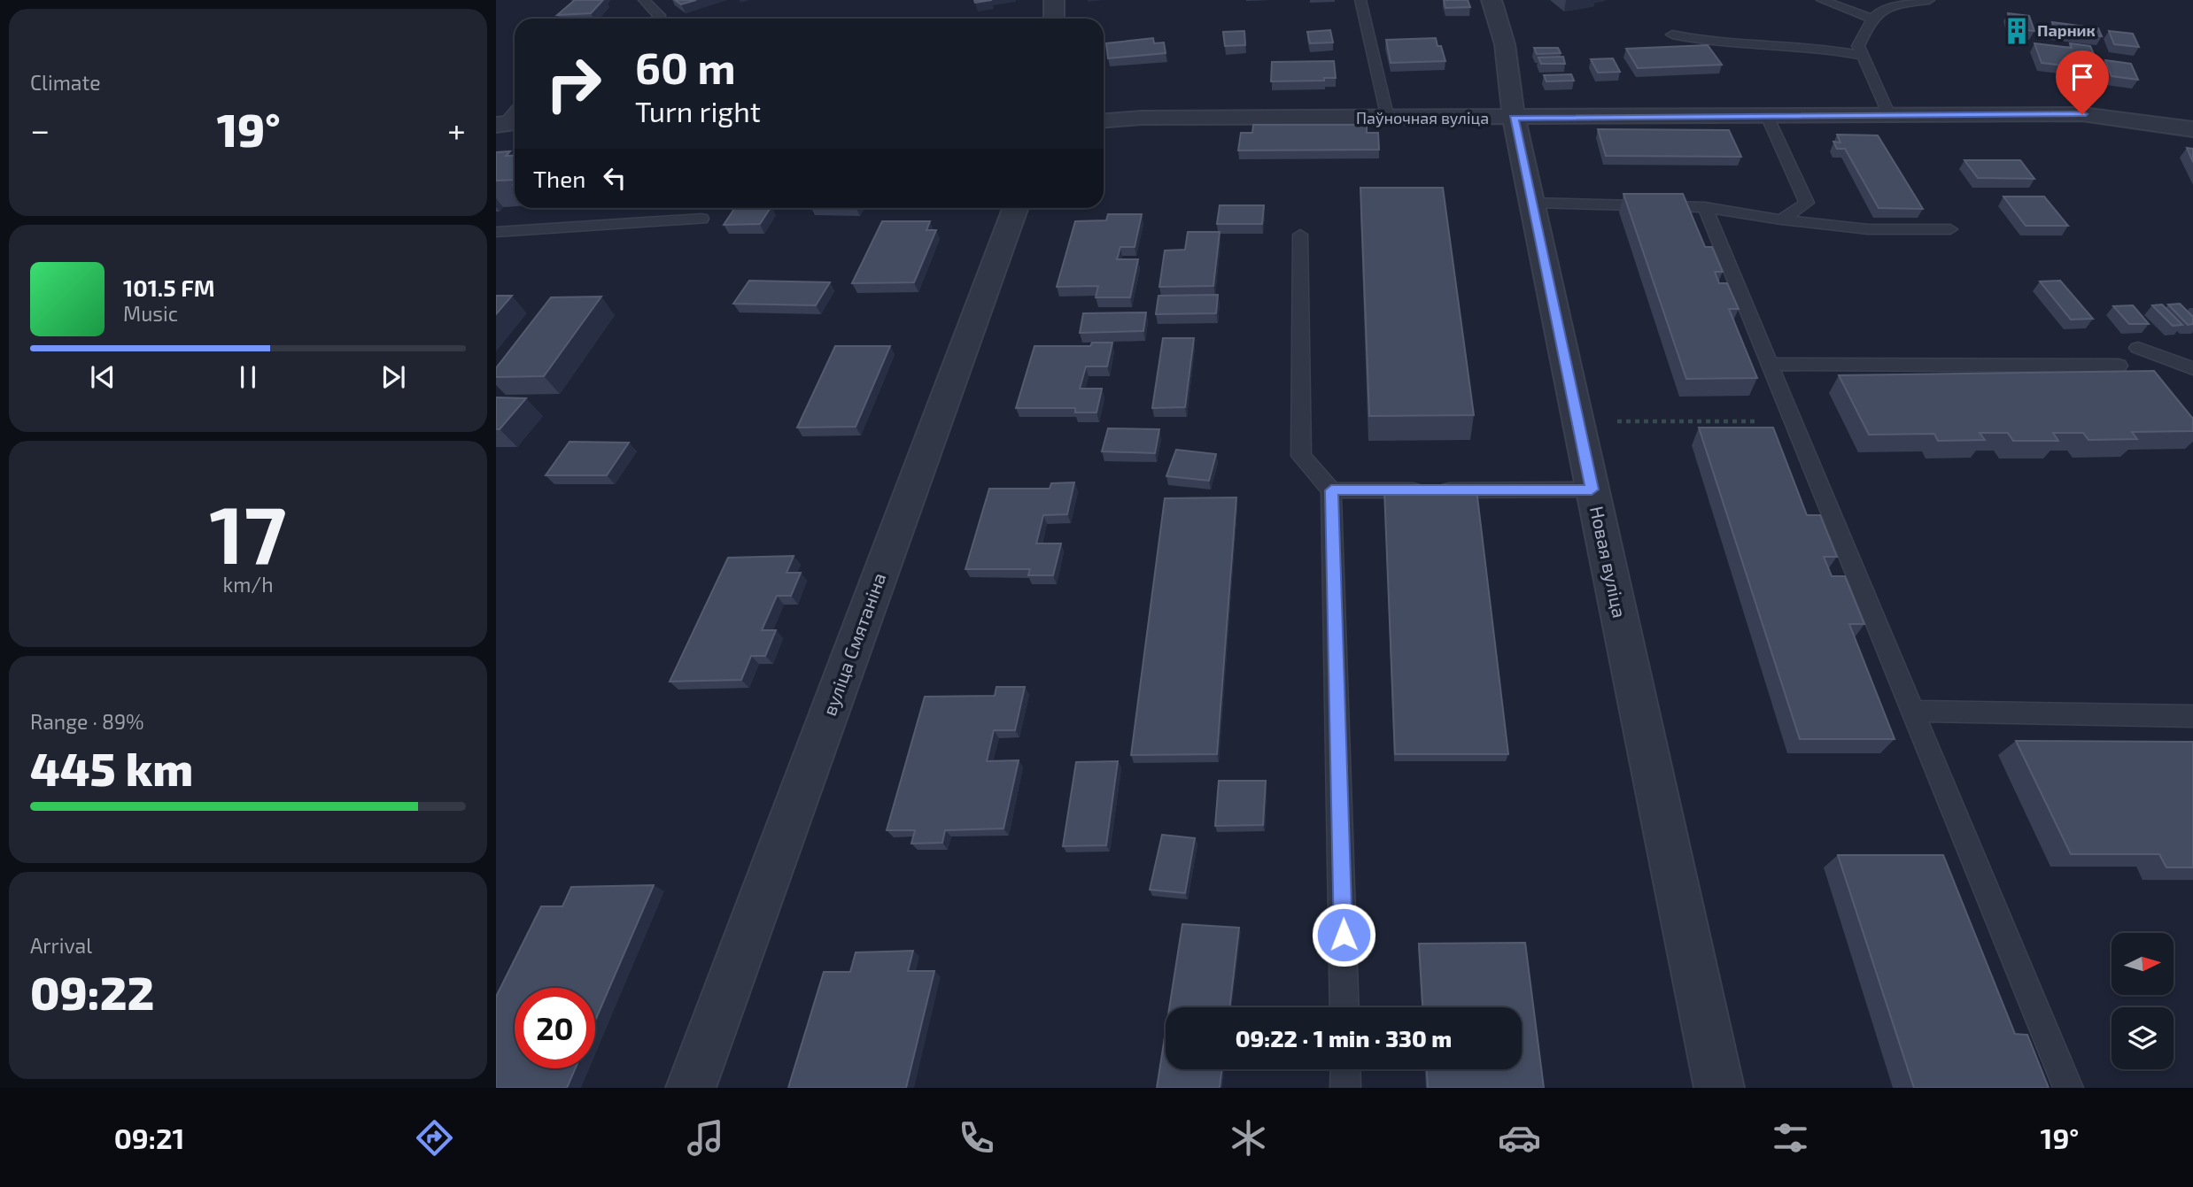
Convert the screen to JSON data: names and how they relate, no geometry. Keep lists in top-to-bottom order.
{
  "streets": {
    "street": ["Паўночная вуліца", "Новая вуліца", "вуліца Смятаніна"]
  },
  "crossings": [
    ["Паўночная вуліца", "Новая вуліца"]
  ],
  "places": {
    "building": ["Парник"]
  },
  "north": "right",
  "page": {
    "tile": [
      "Climate",
      ["17", "km/h"],
      ["Range · 89%", "445 km"],
      ["Arrival", "09:22"]
    ],
    "turn": ["60 m", "Turn right"],
    "heat": ["−", "19°", "+"],
    "then": "Then",
    "song": ["101.5 FM", "Music"],
    "limit": "20",
    "trip": "09:22 · 1 min · 330 m",
    "tabs": ["09:21", "19°"]
  }
}
